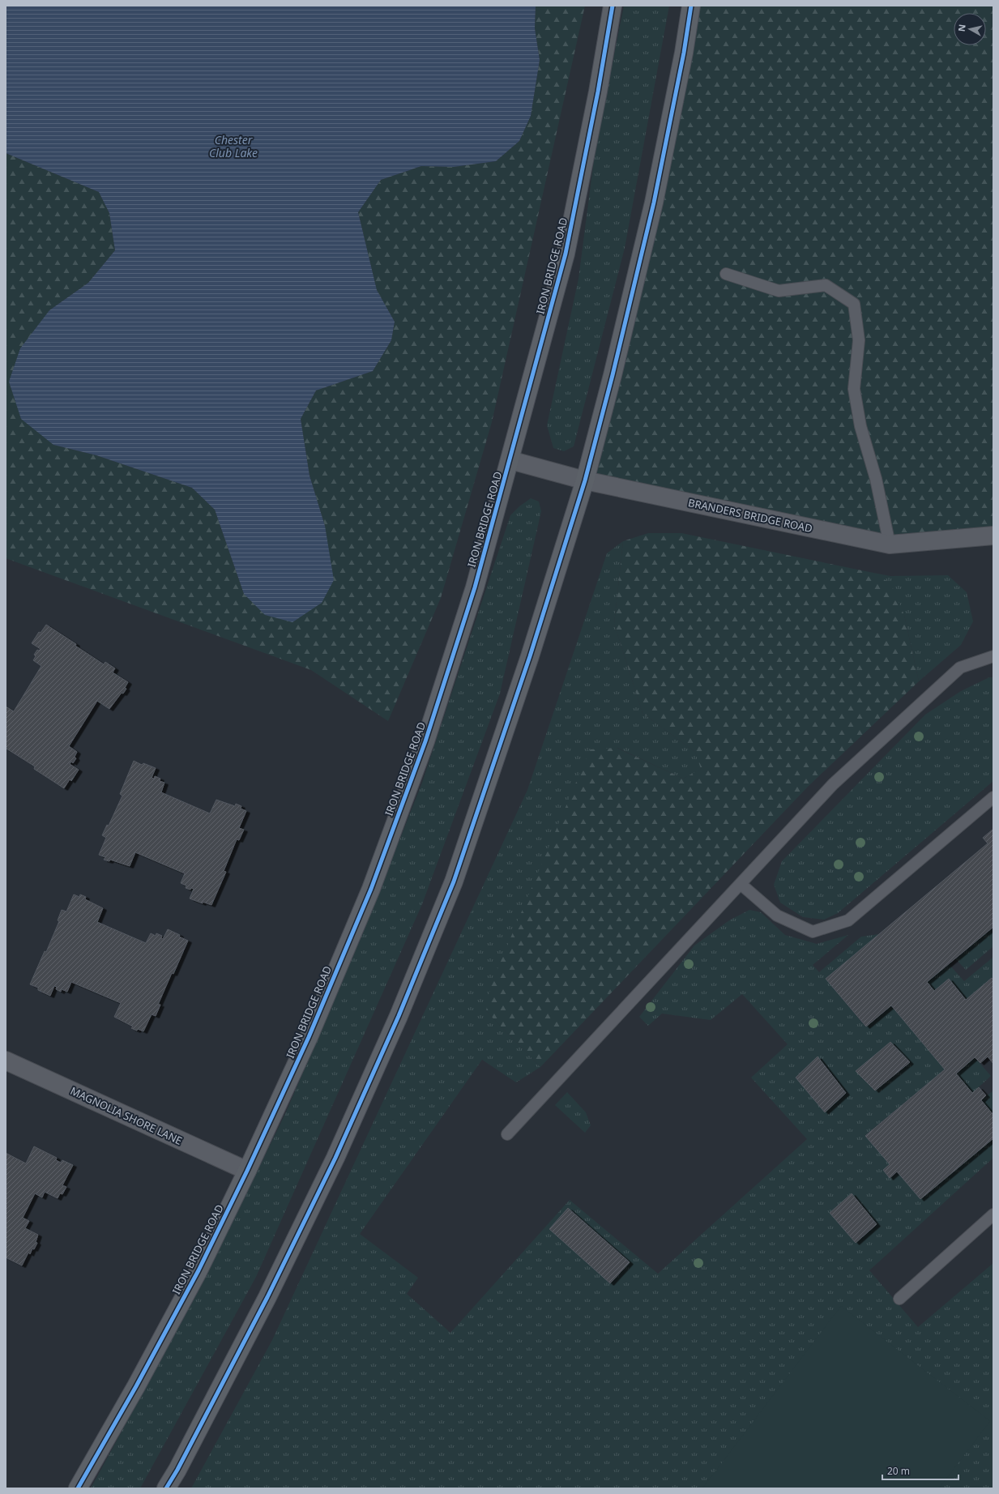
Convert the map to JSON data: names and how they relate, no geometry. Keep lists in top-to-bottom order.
{
  "streets": {
    "main road": ["IRON BRIDGE ROAD"],
    "street": ["BRANDERS BRIDGE ROAD", "MAGNOLIA SHORE LANE"]
  },
  "crossings": [
    ["IRON BRIDGE ROAD", "BRANDERS BRIDGE ROAD"],
    ["IRON BRIDGE ROAD", "MAGNOLIA SHORE LANE"]
  ],
  "water": ["Chester Club Lake"],
  "scale_bar": "20 m",
  "north": "left"
}
